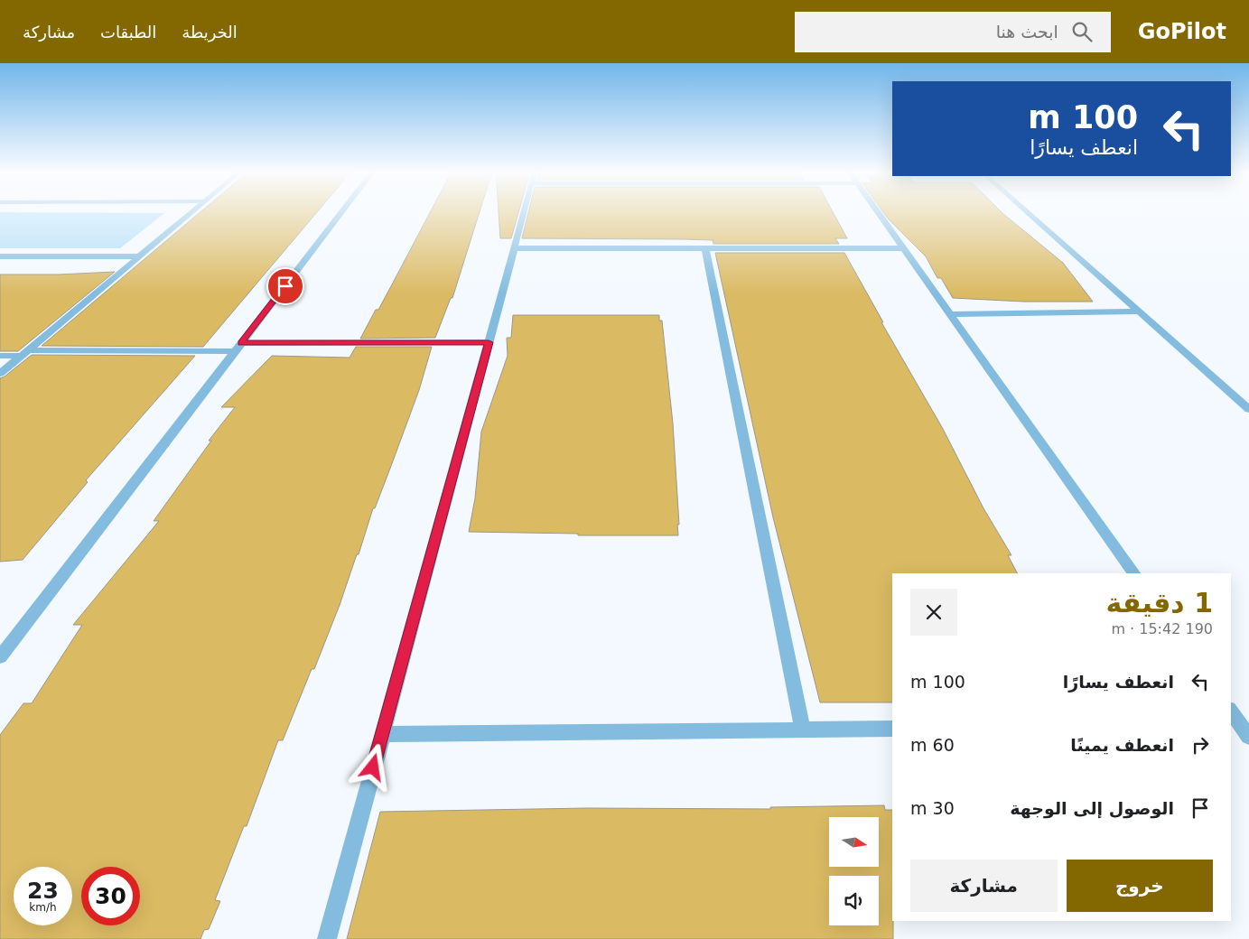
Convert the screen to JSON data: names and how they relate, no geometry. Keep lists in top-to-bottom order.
{
  "north": "right",
  "page": {
    "header": "GoPilot",
    "search": "ابحث هنا",
    "nav": ["الخريطة", "الطبقات", "مشاركة"],
    "turn": ["100 m", "انعطف يسارًا"],
    "heading": ["1 دقيقة", "190 m · 15:42"],
    "list": [
      {
        "name": "انعطف يسارًا",
        "value": "100 m"
      },
      {
        "name": "انعطف يمينًا",
        "value": "60 m"
      },
      {
        "name": "الوصول إلى الوجهة",
        "value": "30 m"
      }
    ],
    "buttons": ["خروج", "مشاركة"],
    "speed": "23 km/h",
    "limit": "30"
  }
}
